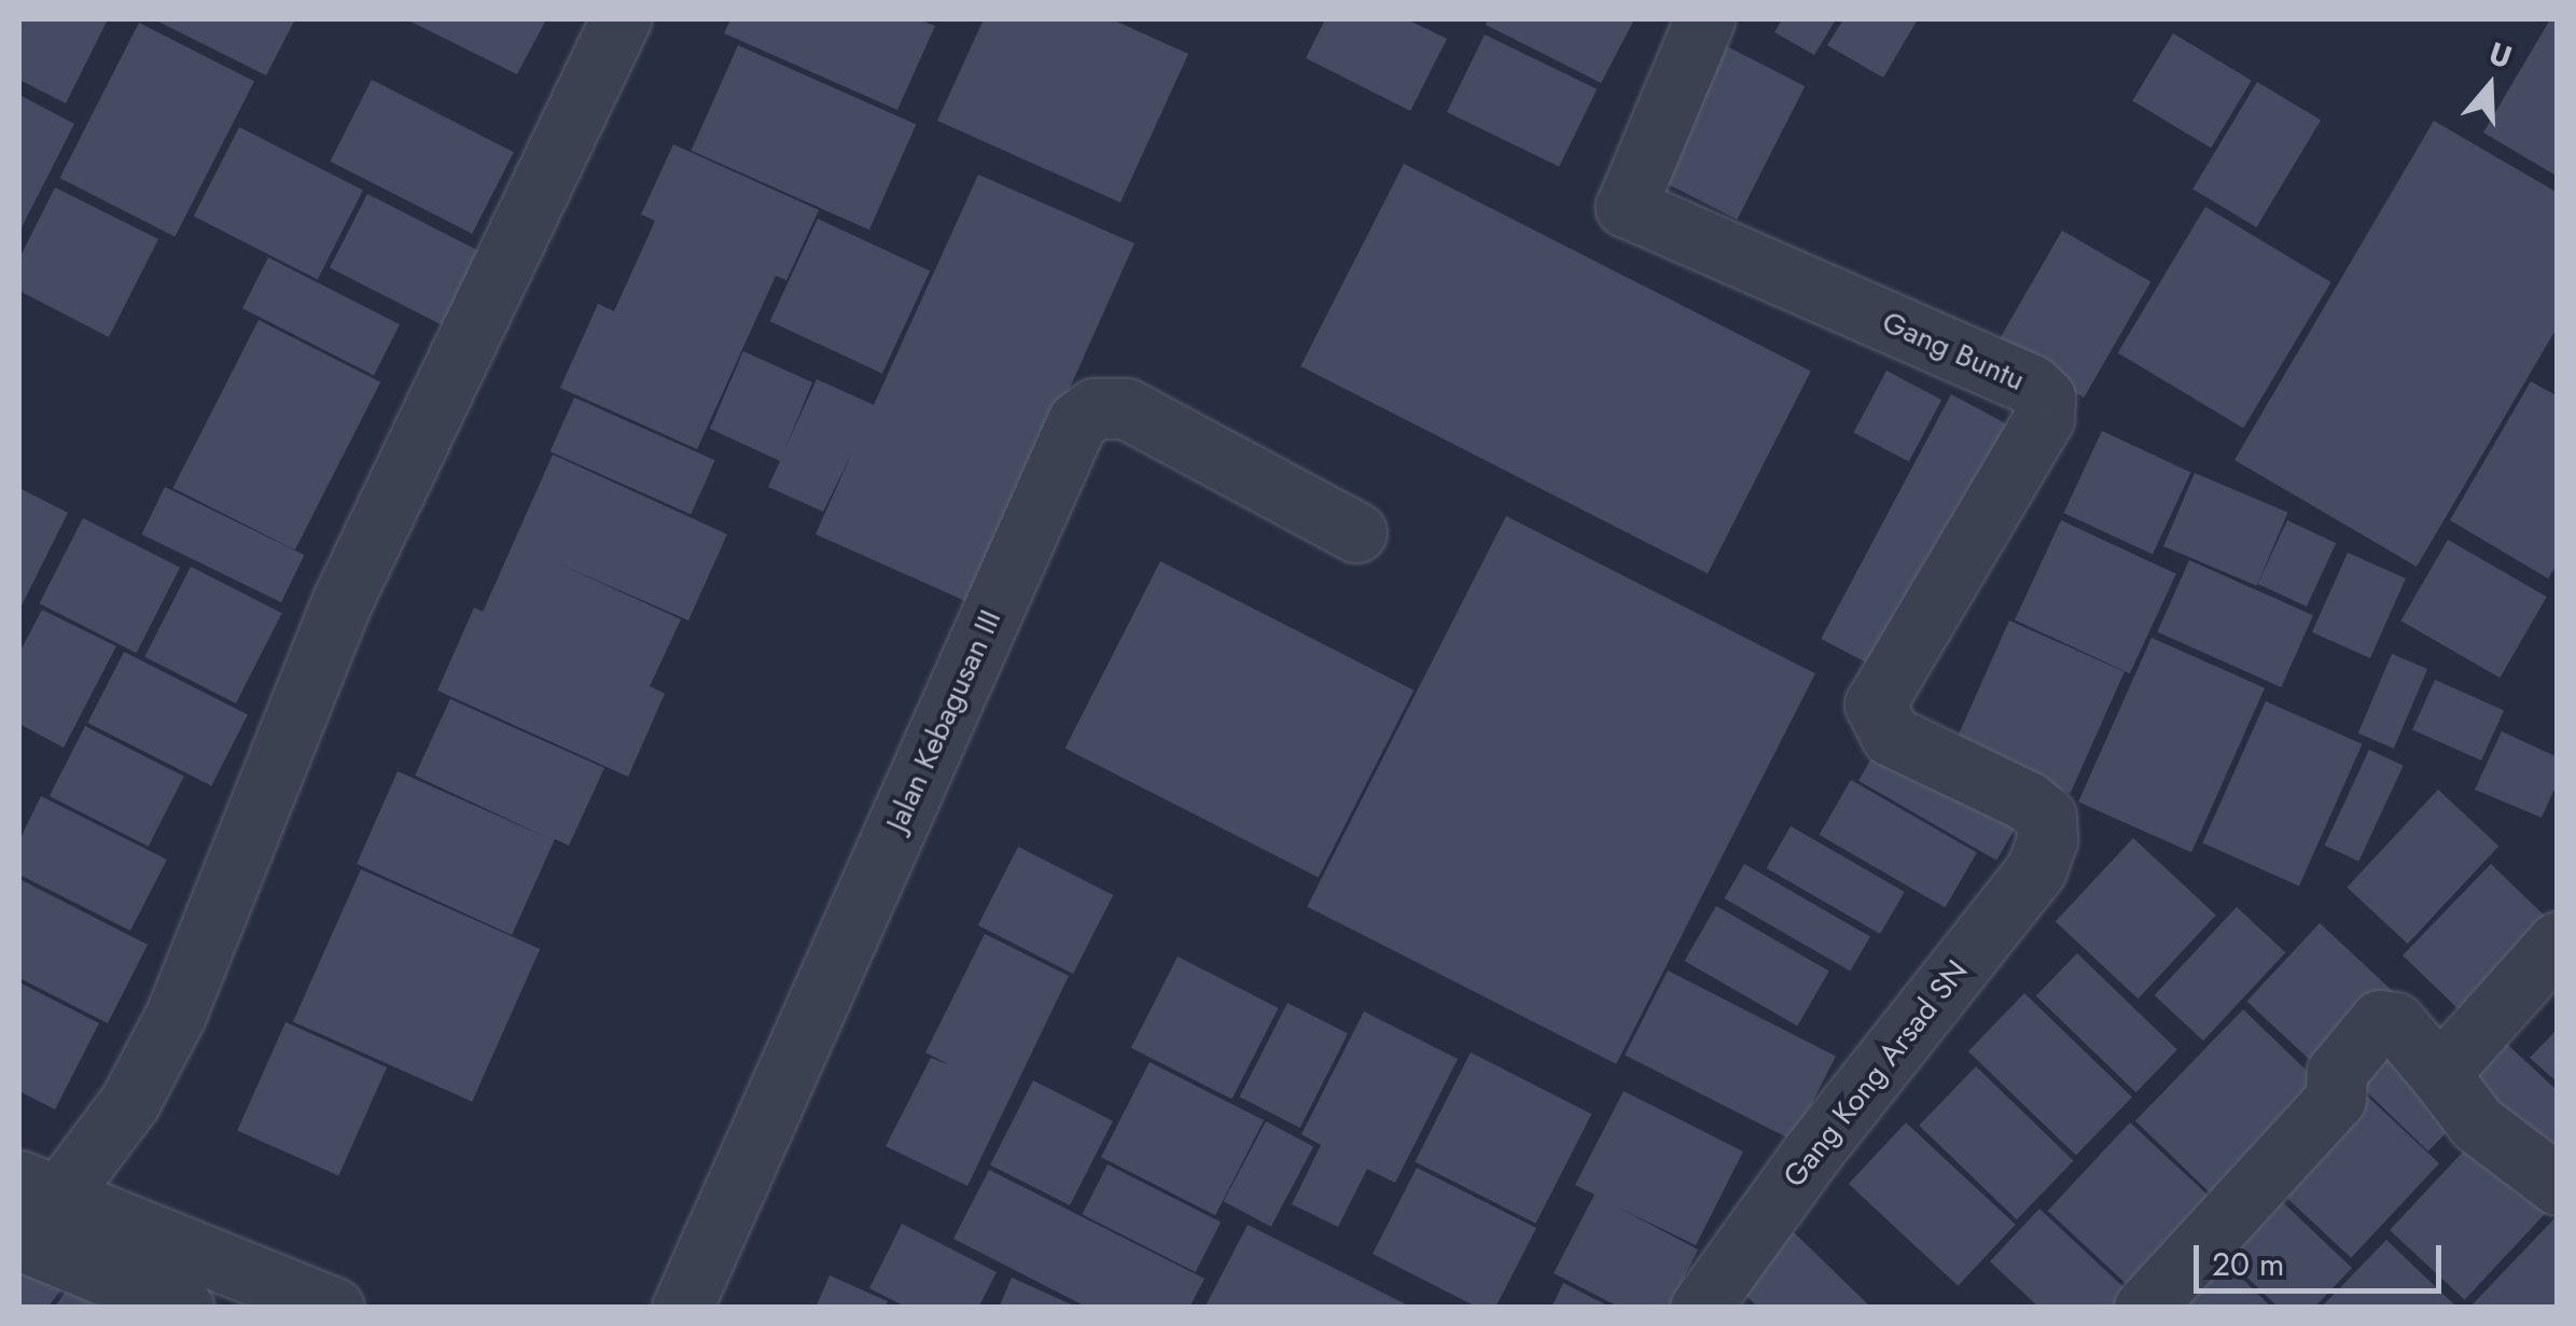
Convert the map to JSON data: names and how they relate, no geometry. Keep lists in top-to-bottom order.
{
  "streets": {
    "street": ["Gang Buntu", "Jalan Kebagusan III", "Gang Kong Arsad SN"]
  },
  "crossings": [
    ["Gang Buntu", "Gang Kong Arsad SN"]
  ],
  "scale_bar": "20 m",
  "north": "top"
}
